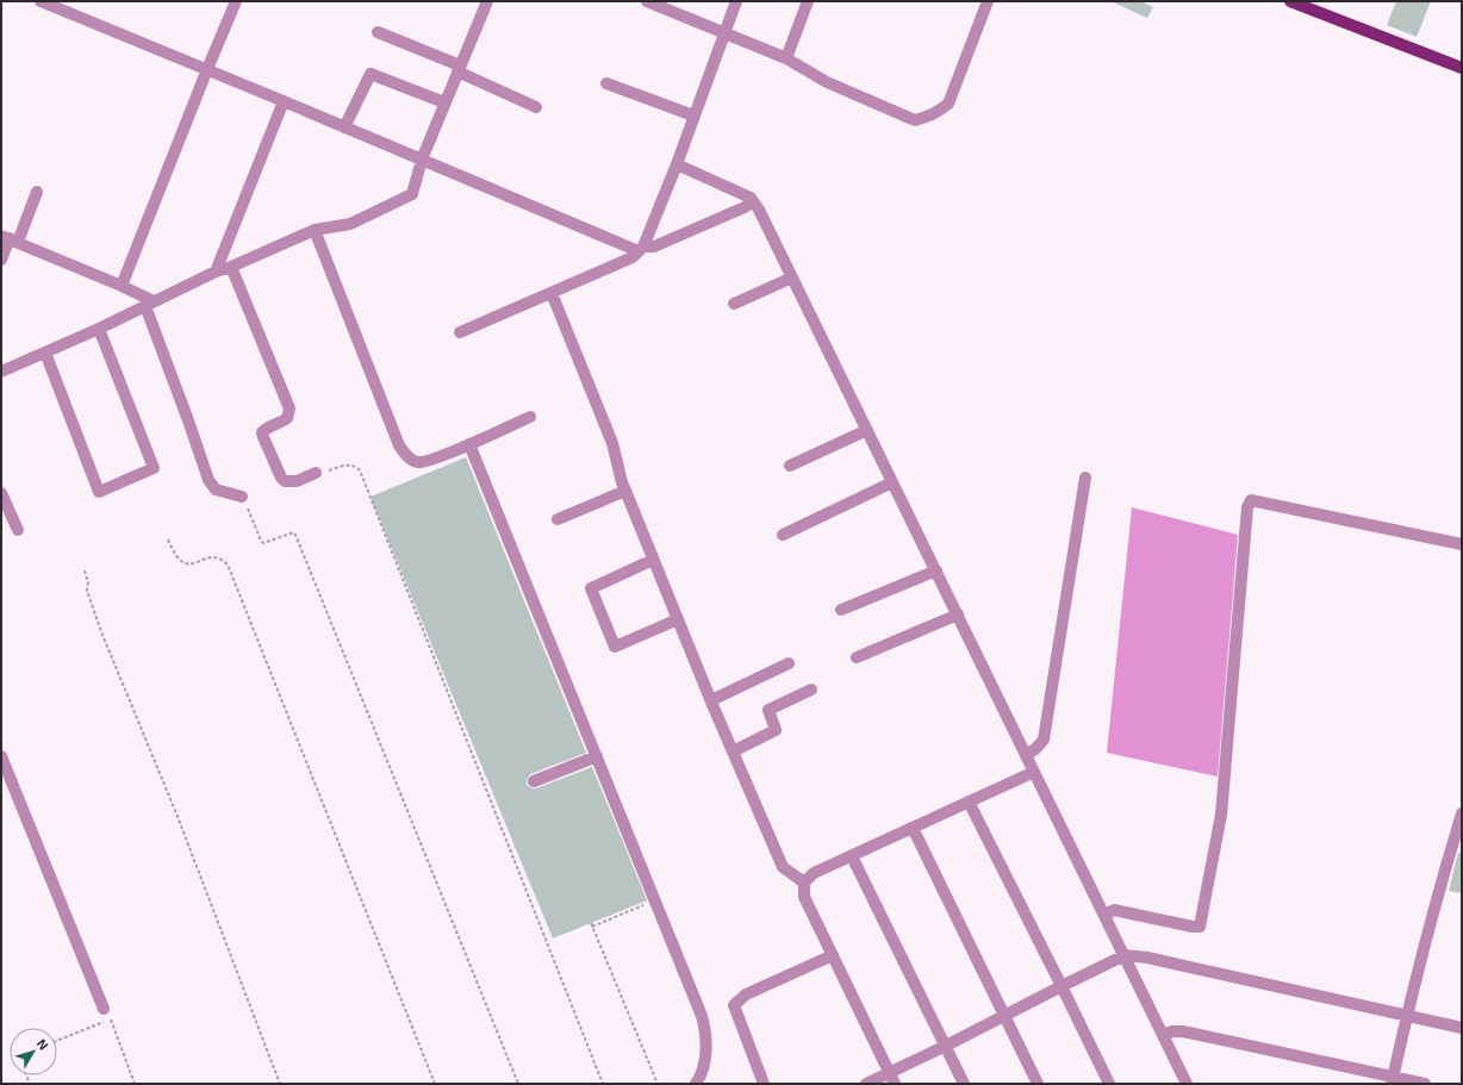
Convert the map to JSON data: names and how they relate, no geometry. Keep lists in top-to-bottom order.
{
  "north": "top right"
}
